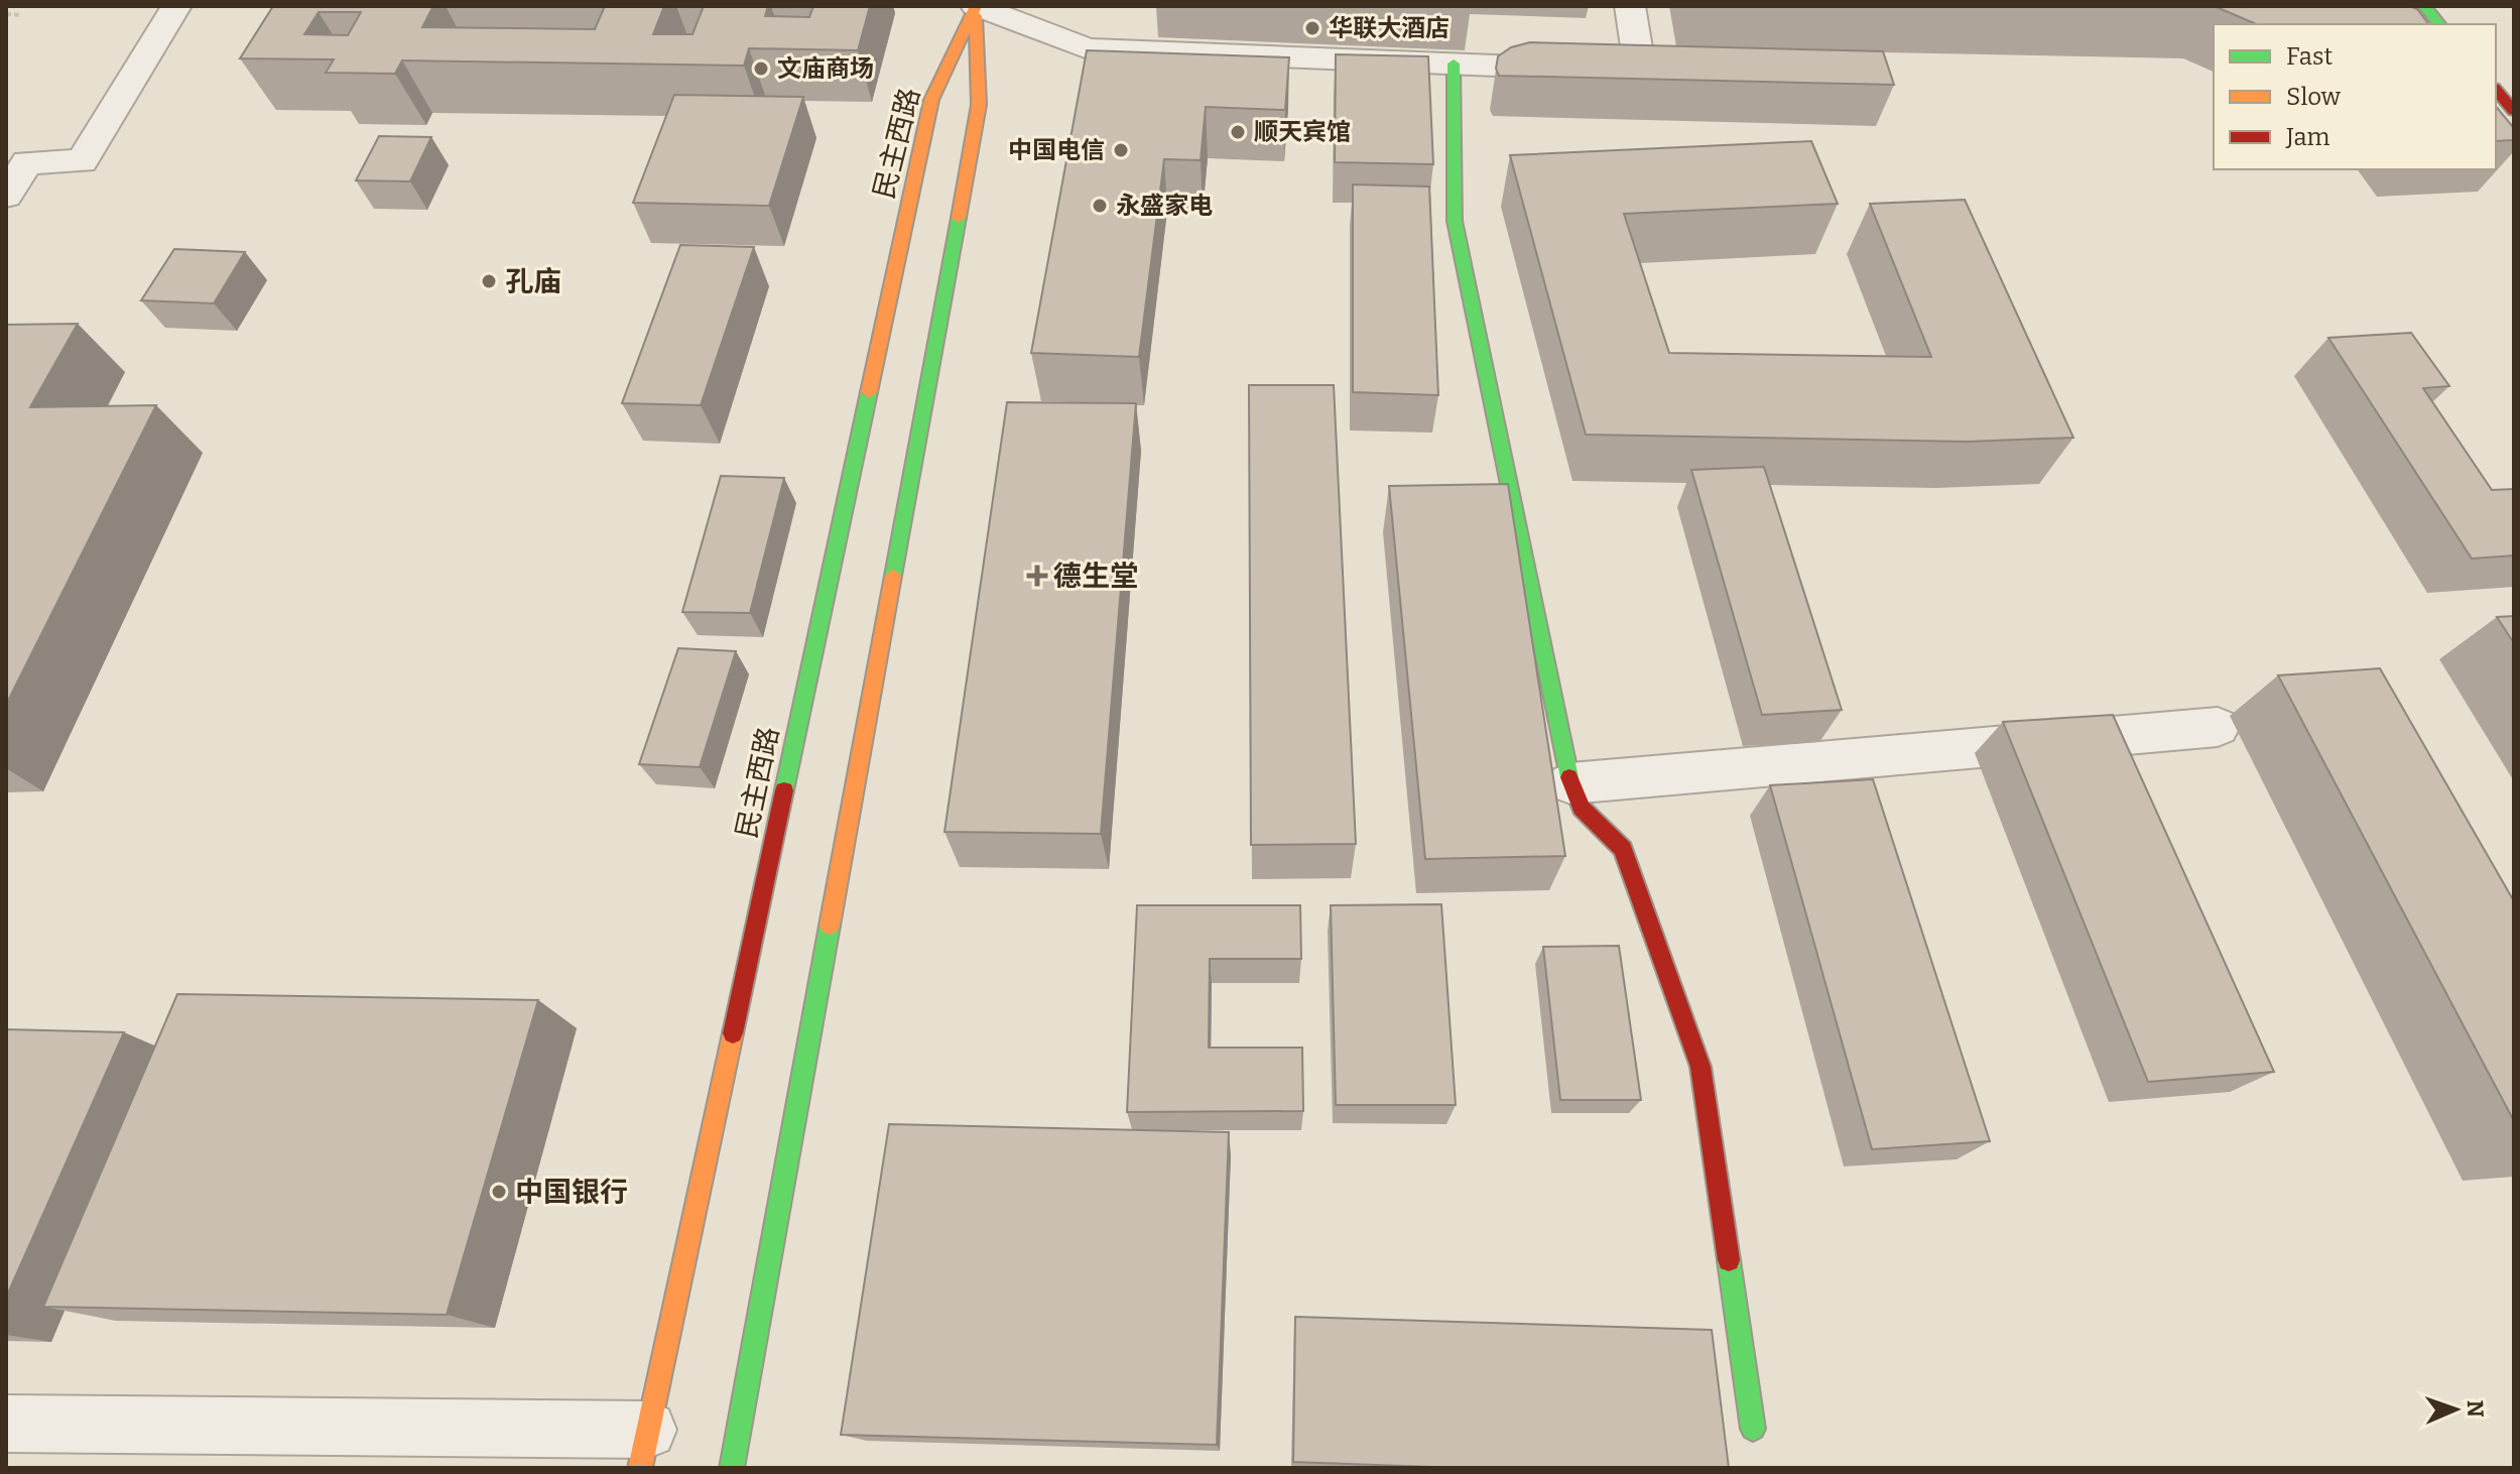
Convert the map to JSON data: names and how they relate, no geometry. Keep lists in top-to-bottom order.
{
  "streets": {
    "main road": ["民主西路"]
  },
  "places": {
    "other": [
      "华联大酒店",
      "文庙商场",
      "顺天宾馆",
      "中国电信",
      "永盛家电",
      "孔庙",
      "中国银行"
    ],
    "health": ["德生堂"]
  },
  "legend": ["Fast", "Slow", "Jam"],
  "north": "right"
}
